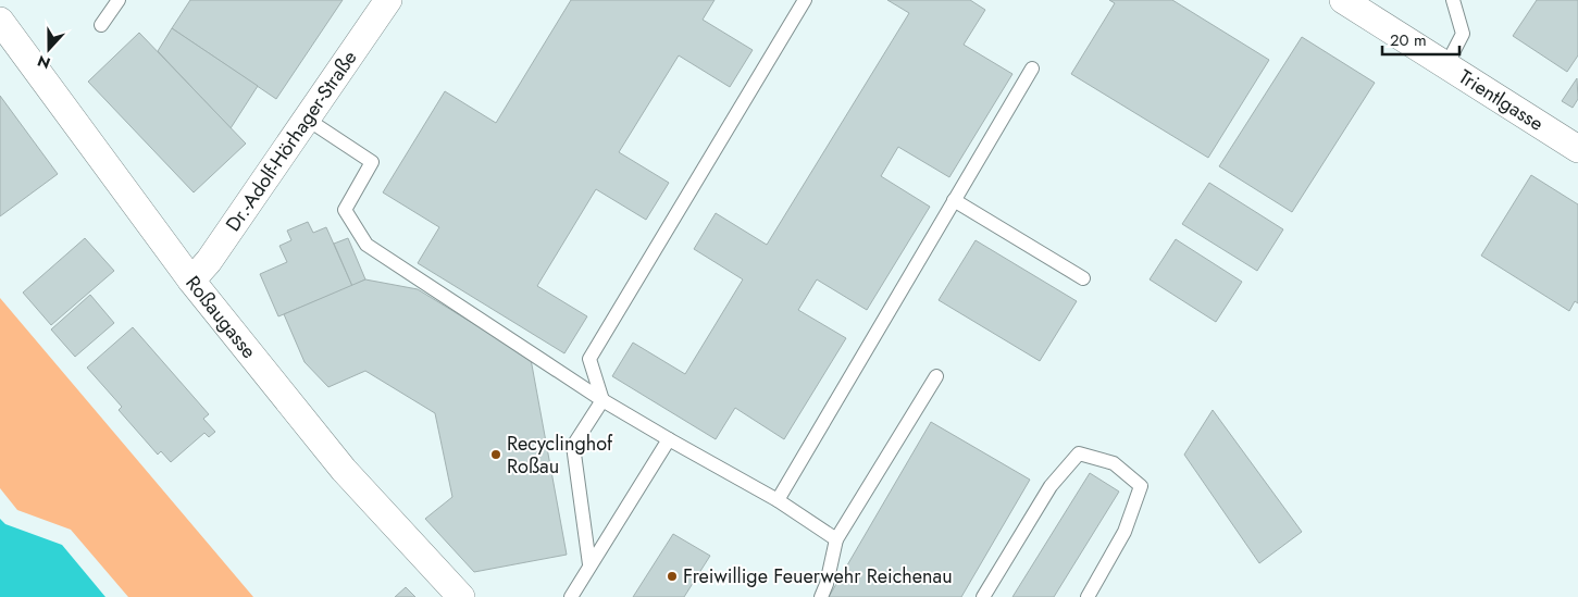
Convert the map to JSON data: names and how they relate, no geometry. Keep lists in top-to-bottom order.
{
  "streets": {
    "street": ["Trientlgasse", "Dr.-Adolf-Hörhager-Straße", "Roßaugasse"]
  },
  "crossings": [
    ["Dr.-Adolf-Hörhager-Straße", "Roßaugasse"]
  ],
  "places": ["Recyclinghof Roßau", "Freiwillige Feuerwehr Reichenau"],
  "scale_bar": "20 m",
  "north": "bottom"
}
